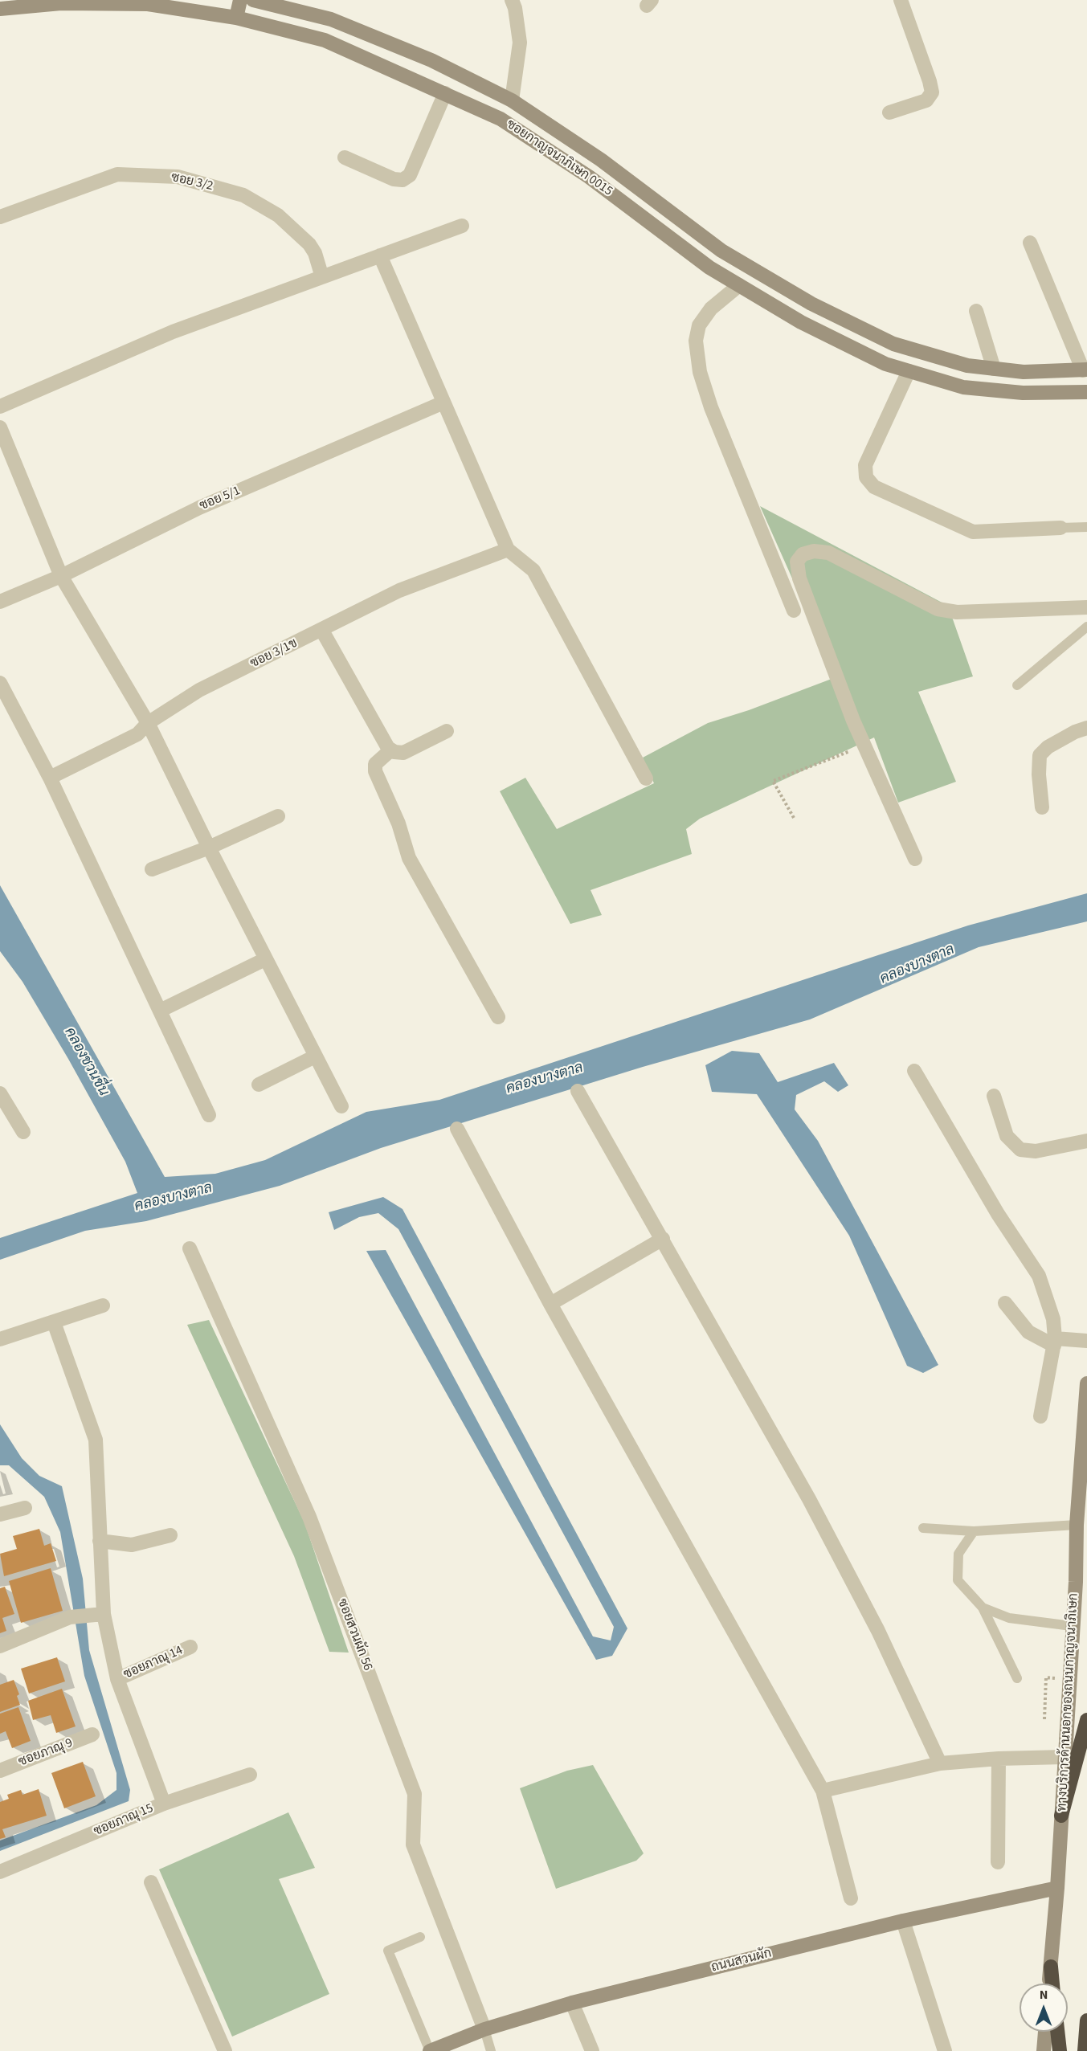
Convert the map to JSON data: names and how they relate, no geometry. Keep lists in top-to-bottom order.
{
  "streets": {
    "street": [
      "ซอยกาญจนาภิเษก 0015",
      "ซอย 3/2",
      "ซอย 5/1",
      "ซอย 3/1ข",
      "ซอยสวนผัก 56",
      "ซอยภาณุ 14",
      "ทางบริการด้านนอกของถนนกาญจนาภิเษก",
      "ซอยภาณุ 9",
      "ซอยภาณุ 15",
      "ถนนสวนผัก"
    ]
  },
  "crossings": [
    ["ซอยสวนผัก 56", "ถนนสวนผัก"],
    ["ทางบริการด้านนอกของถนนกาญจนาภิเษก", "ถนนสวนผัก"]
  ],
  "water": ["คลองบางตาล", "คลองชวนชื่น"],
  "north": "top"
}
